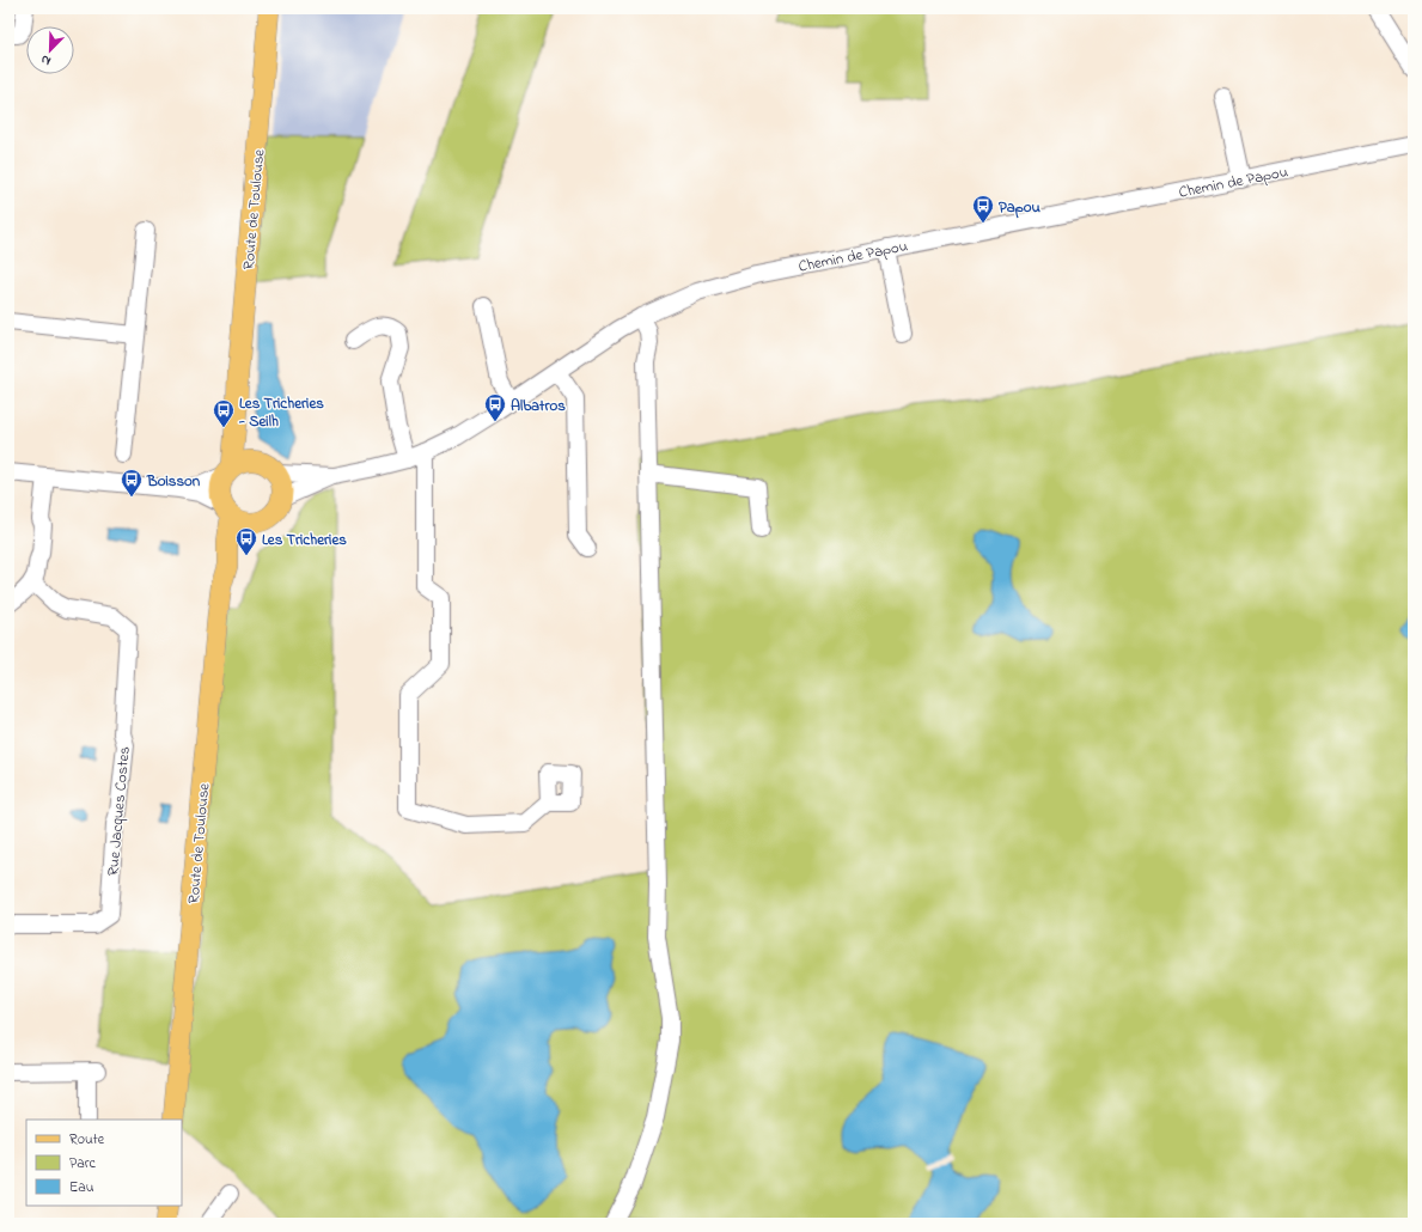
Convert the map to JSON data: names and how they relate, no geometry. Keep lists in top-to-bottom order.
{
  "streets": {
    "main road": ["Route de Toulouse"],
    "street": ["Chemin de Papou", "Rue Jacques Costes"]
  },
  "crossings": [
    ["Chemin de Papou", "Route de Toulouse"]
  ],
  "places": {
    "bus stop": [
      "Papou",
      "Albatros",
      "Les Tricheries - Seilh",
      "Boisson",
      "Les Tricheries"
    ]
  },
  "legend": ["Route", "Parc", "Eau"],
  "north": "bottom left"
}
